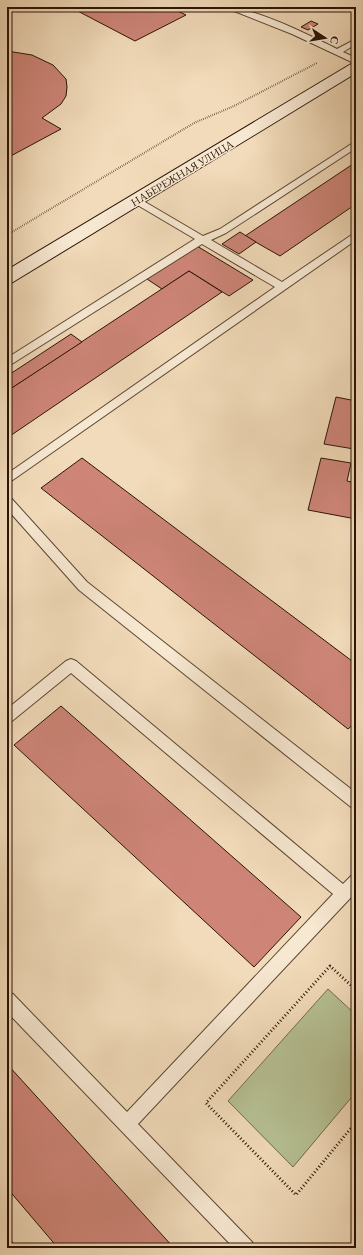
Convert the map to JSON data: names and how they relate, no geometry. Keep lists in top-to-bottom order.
{
  "streets": {
    "main road": ["НАБЕРЕЖНАЯ УЛИЦА"]
  },
  "north": "right"
}
